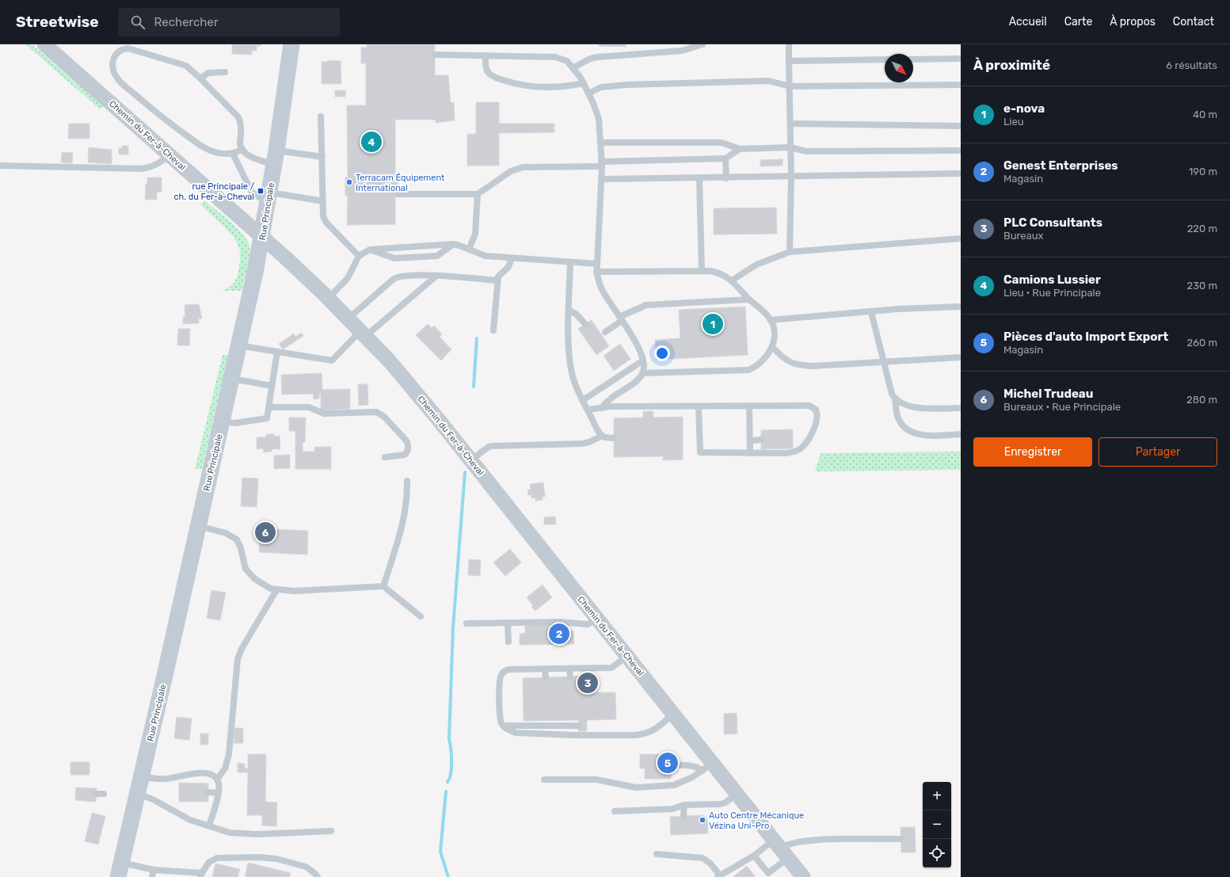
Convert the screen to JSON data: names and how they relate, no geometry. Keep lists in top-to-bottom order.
{
  "streets": {
    "main road": ["Rue Principale"],
    "street": ["Chemin du Fer-à-Cheval"]
  },
  "crossings": [
    ["Chemin du Fer-à-Cheval", "Rue Principale"]
  ],
  "places": {
    "other": ["Terracam Équipement International", "Auto Centre Mécanique Vézina Uni-Pro"],
    "transit": ["rue Principale / ch. du Fer-à-Cheval"]
  },
  "north": "bottom right",
  "page": {
    "header": "Streetwise",
    "search": "Rechercher",
    "nav": [
      "Accueil",
      "Carte",
      "À propos",
      "Contact"
    ],
    "heading": ["À proximité", "6 résultats"],
    "list": [
      {
        "mark": "1",
        "name": "e-nova",
        "note": "Lieu",
        "value": "40 m"
      },
      {
        "mark": "2",
        "name": "Genest Enterprises",
        "note": "Magasin",
        "value": "190 m"
      },
      {
        "mark": "3",
        "name": "PLC Consultants",
        "note": "Bureaux",
        "value": "220 m"
      },
      {
        "mark": "4",
        "name": "Camions Lussier",
        "note": "Lieu · Rue Principale",
        "value": "230 m"
      },
      {
        "mark": "5",
        "name": "Pièces d'auto Import Export",
        "note": "Magasin",
        "value": "260 m"
      },
      {
        "mark": "6",
        "name": "Michel Trudeau",
        "note": "Bureaux · Rue Principale",
        "value": "280 m"
      }
    ],
    "pins": [
      "4",
      "1",
      "6",
      "2",
      "3",
      "5"
    ],
    "buttons": ["Enregistrer", "Partager"],
    "map_buttons": ["+", "−"]
  }
}
